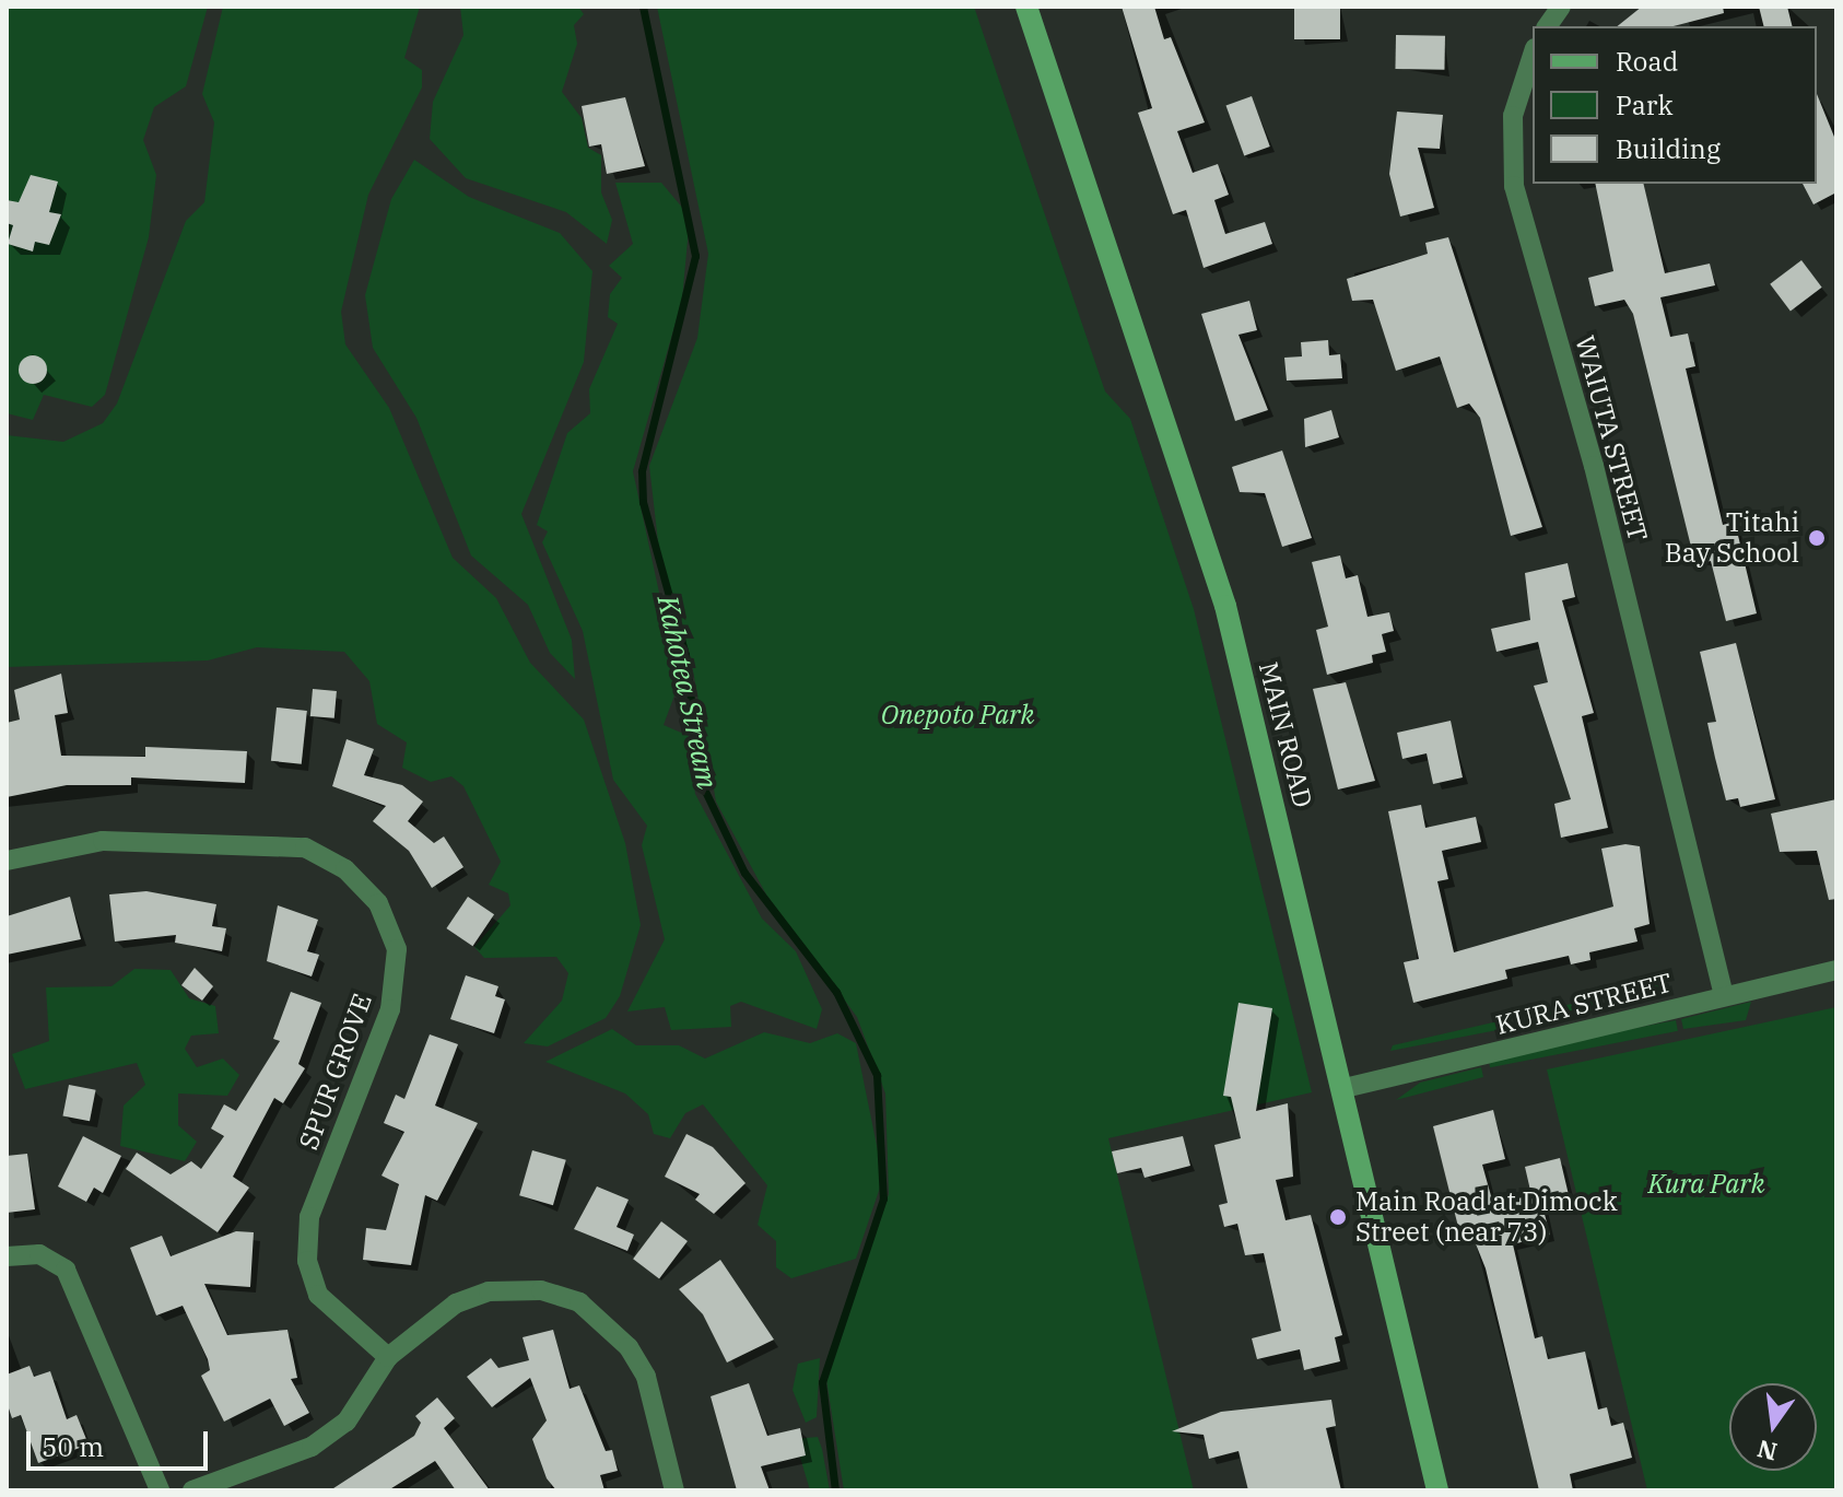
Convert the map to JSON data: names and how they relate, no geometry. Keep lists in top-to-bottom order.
{
  "streets": {
    "main road": ["MAIN ROAD"],
    "street": ["WAIUTA STREET", "KURA STREET", "SPUR GROVE"]
  },
  "crossings": [
    ["WAIUTA STREET", "KURA STREET"],
    ["MAIN ROAD", "KURA STREET"]
  ],
  "water": ["Kahotea Stream"],
  "parks": ["Onepoto Park", "Kura Park"],
  "places": ["Titahi Bay School", "Main Road at Dimock Street (near 73)"],
  "legend": ["Road", "Park", "Building"],
  "scale_bar": "50 m",
  "north": "bottom"
}
